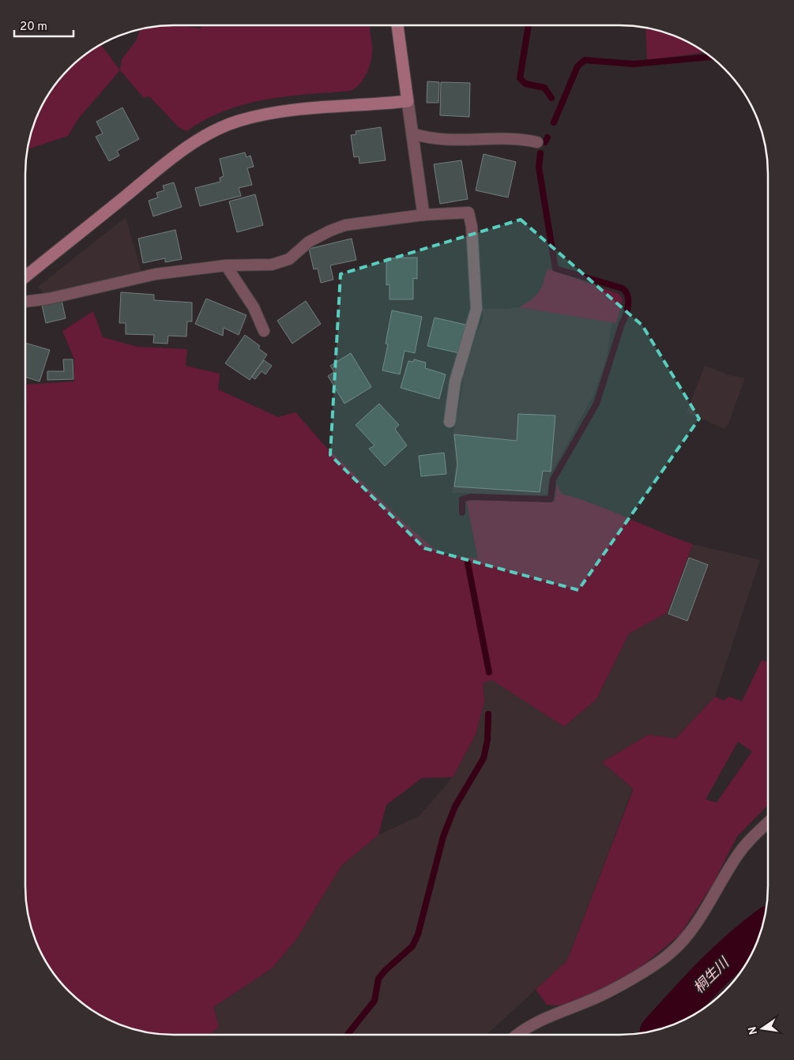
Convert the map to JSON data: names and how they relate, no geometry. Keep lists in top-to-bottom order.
{
  "water": ["桐生川"],
  "scale_bar": "20 m",
  "north": "left"
}
